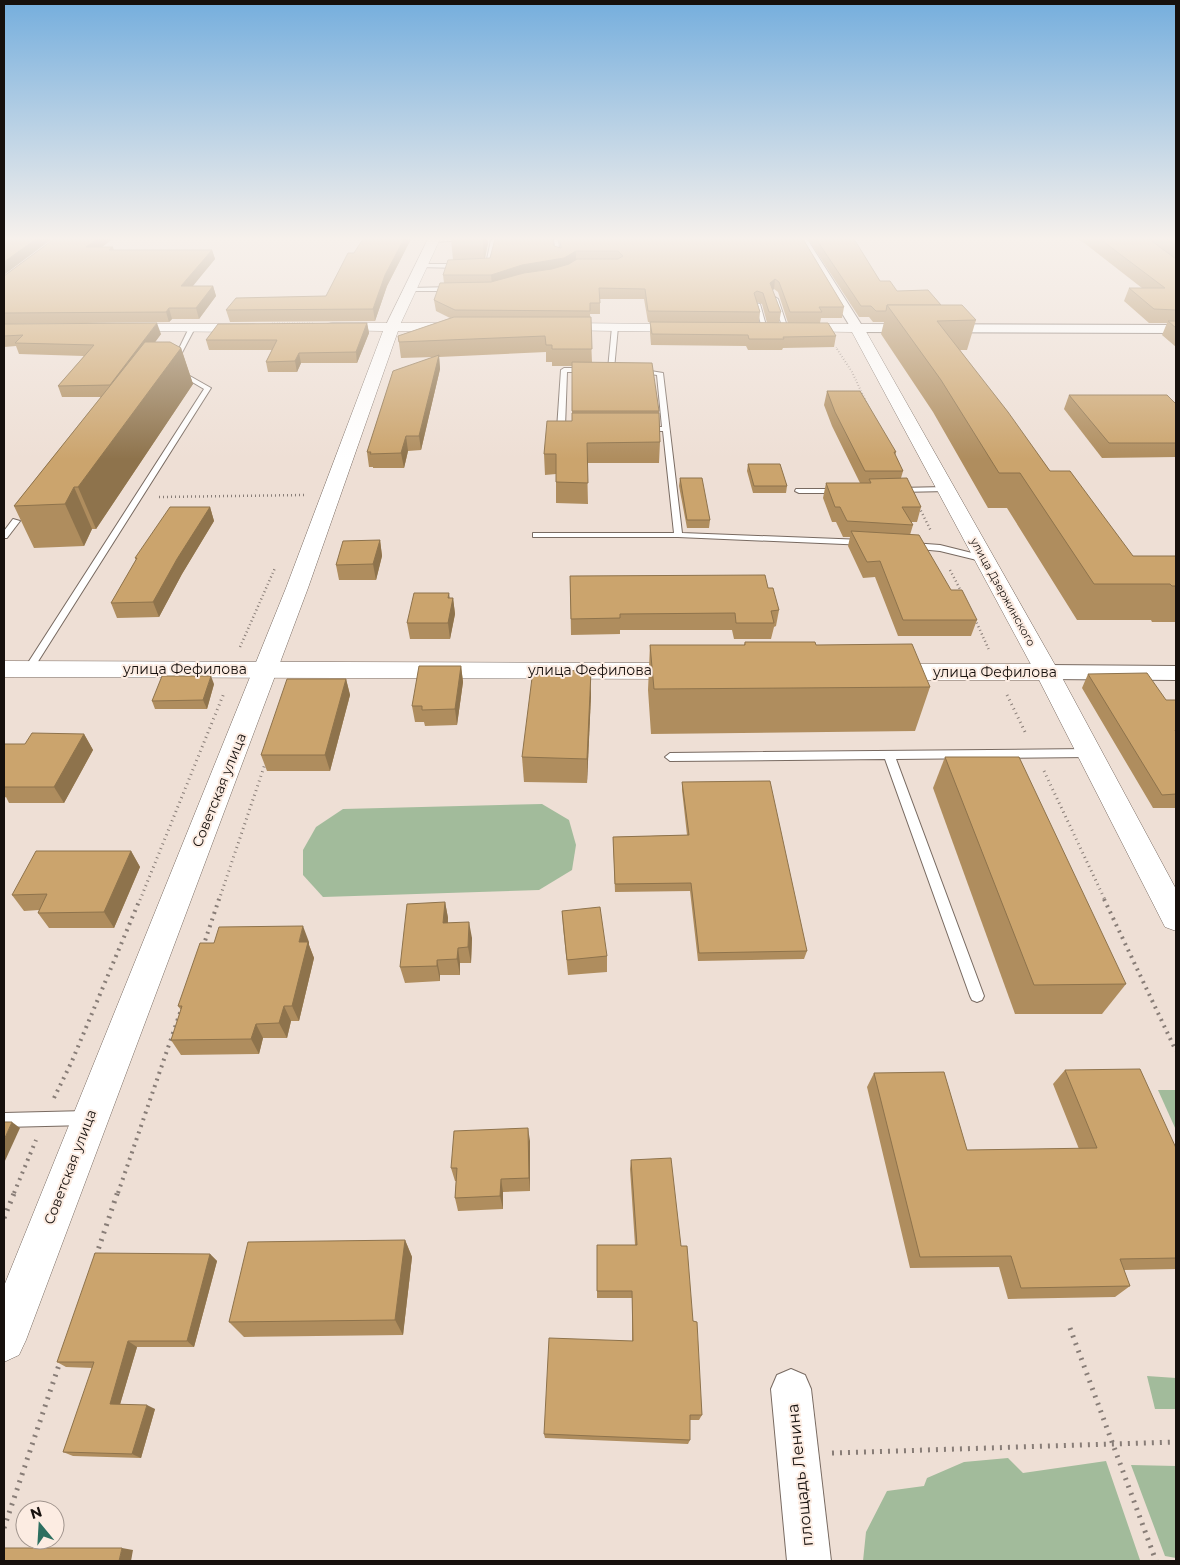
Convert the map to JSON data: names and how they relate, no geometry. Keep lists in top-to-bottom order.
{
  "streets": {
    "main road": ["улица Дзержинского", "улица Фефилова", "Советская улица"],
    "street": ["площадь Ленина"]
  },
  "crossings": [
    ["улица Дзержинского", "улица Фефилова"],
    ["улица Фефилова", "Советская улица"]
  ],
  "north": "top"
}
